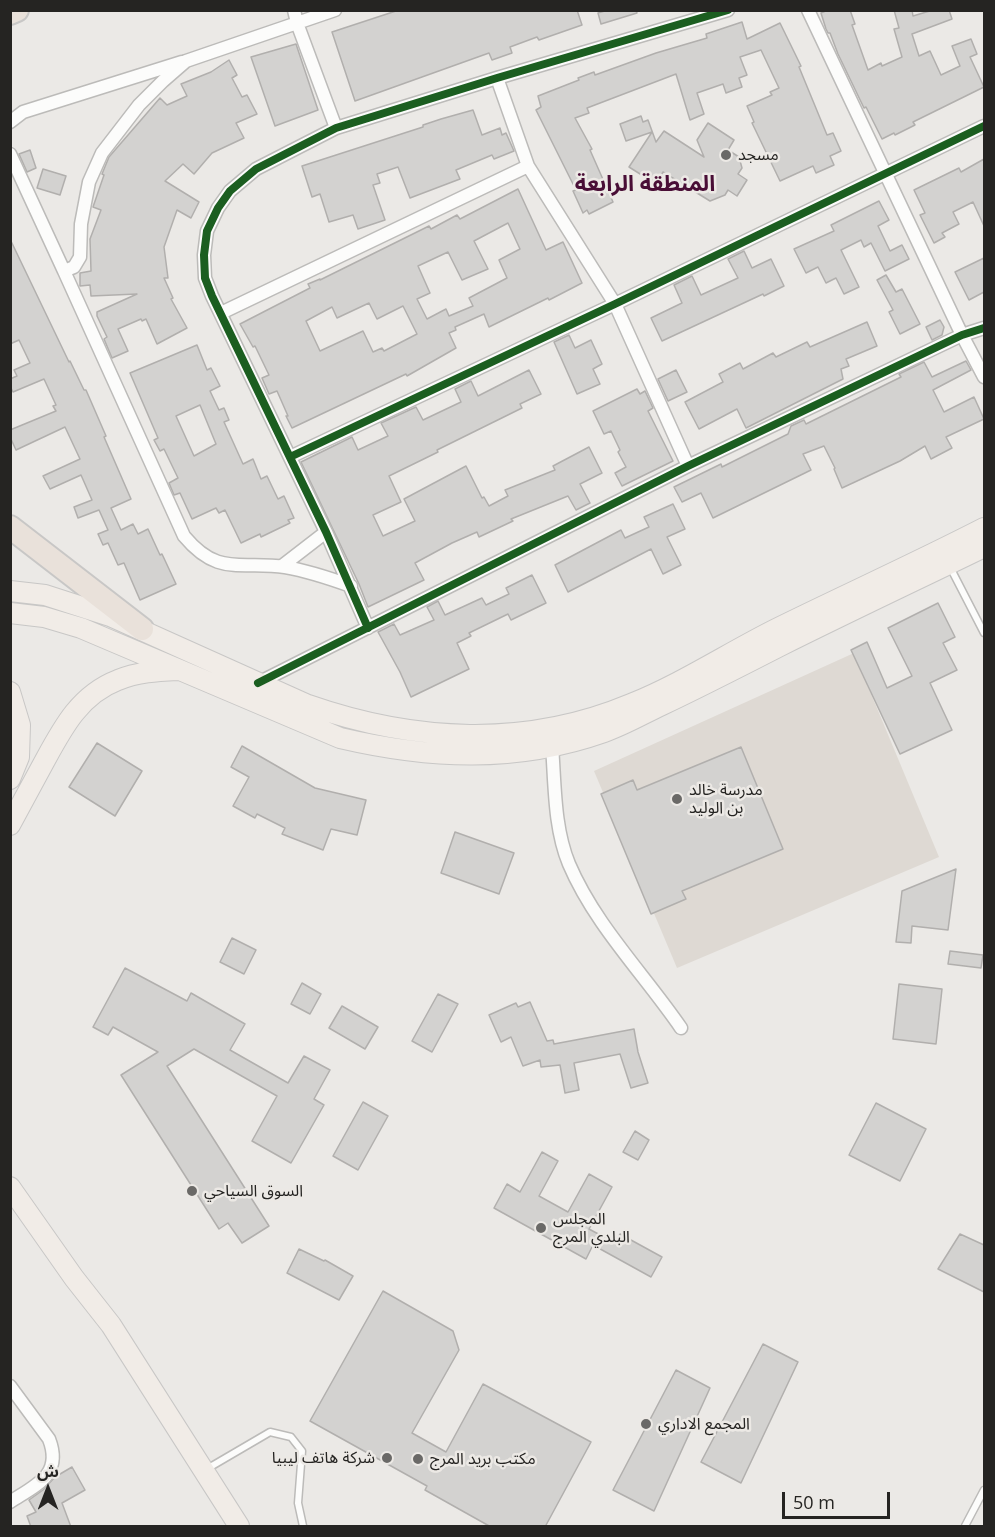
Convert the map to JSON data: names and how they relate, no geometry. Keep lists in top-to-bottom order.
{
  "districts": ["المنطقة الرابعة"],
  "places": [
    "مسجد",
    "مدرسة خالد بن الوليد",
    "السوق السياحي",
    "المجلس البلدي المرج",
    "المجمع الاداري",
    "شركة هاتف ليبيا",
    "مكتب بريد المرج"
  ],
  "scale_bar": "50 m",
  "north": "top"
}
